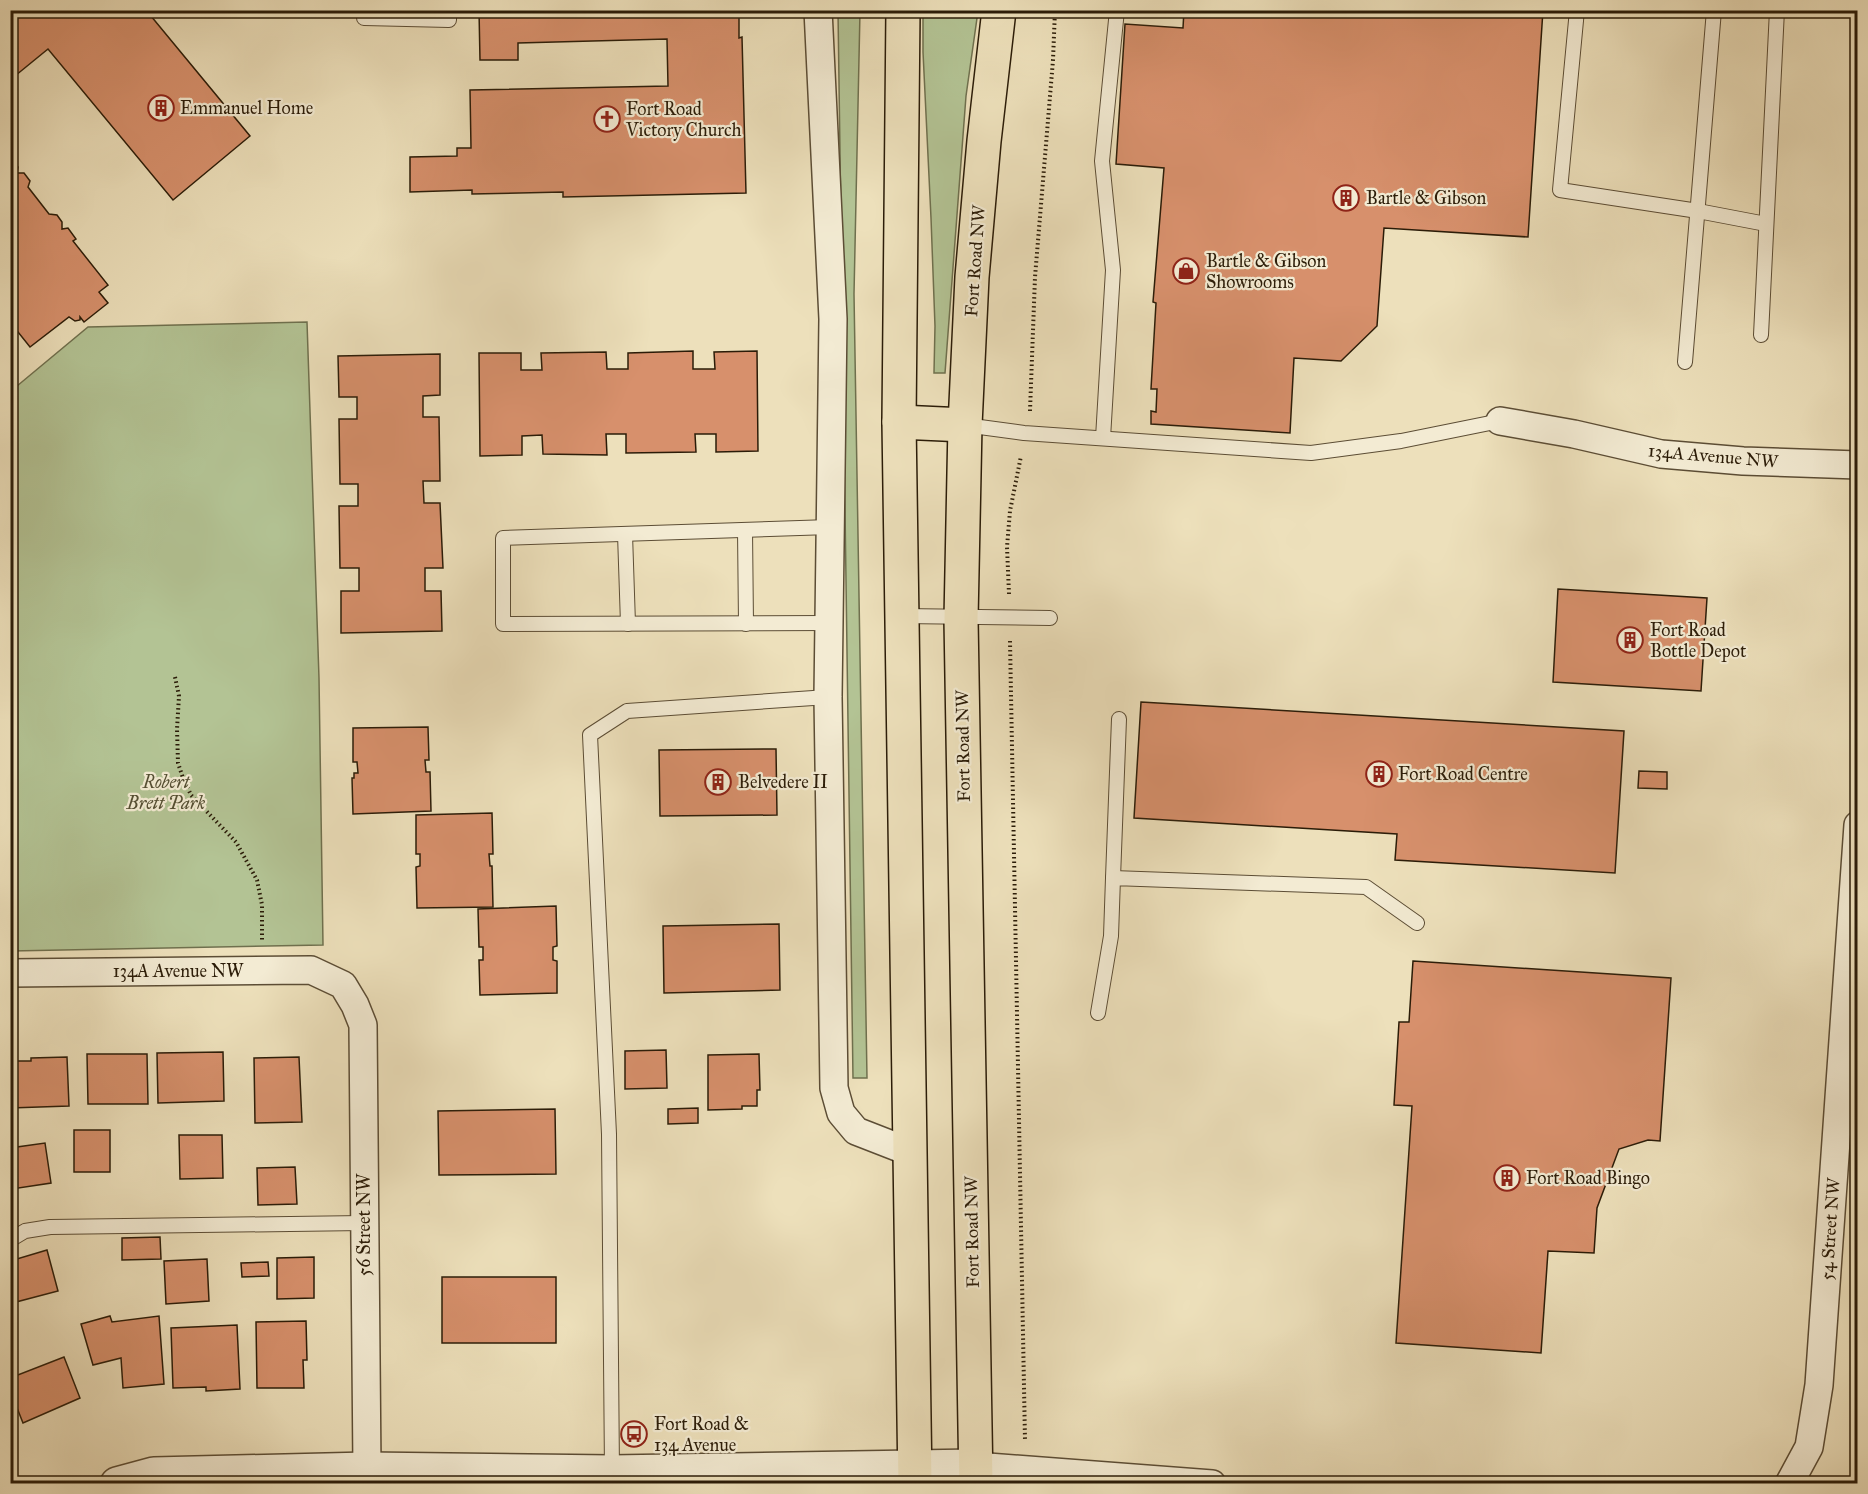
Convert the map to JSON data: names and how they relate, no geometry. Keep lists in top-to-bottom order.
{
  "streets": {
    "main road": ["Fort Road NW"],
    "street": ["134A Avenue NW", "56 Street NW", "54 Street NW"]
  },
  "crossings": [
    ["134A Avenue NW", "56 Street NW"]
  ],
  "parks": ["Robert Brett Park"],
  "places": {
    "building": [
      "Emmanuel Home",
      "Bartle & Gibson",
      "Fort Road Bottle Depot",
      "Fort Road Centre",
      "Belvedere II",
      "Fort Road Bingo"
    ],
    "church": ["Fort Road Victory Church"],
    "shop": ["Bartle & Gibson Showrooms"],
    "bus stop": ["Fort Road & 134 Avenue"]
  }
}
